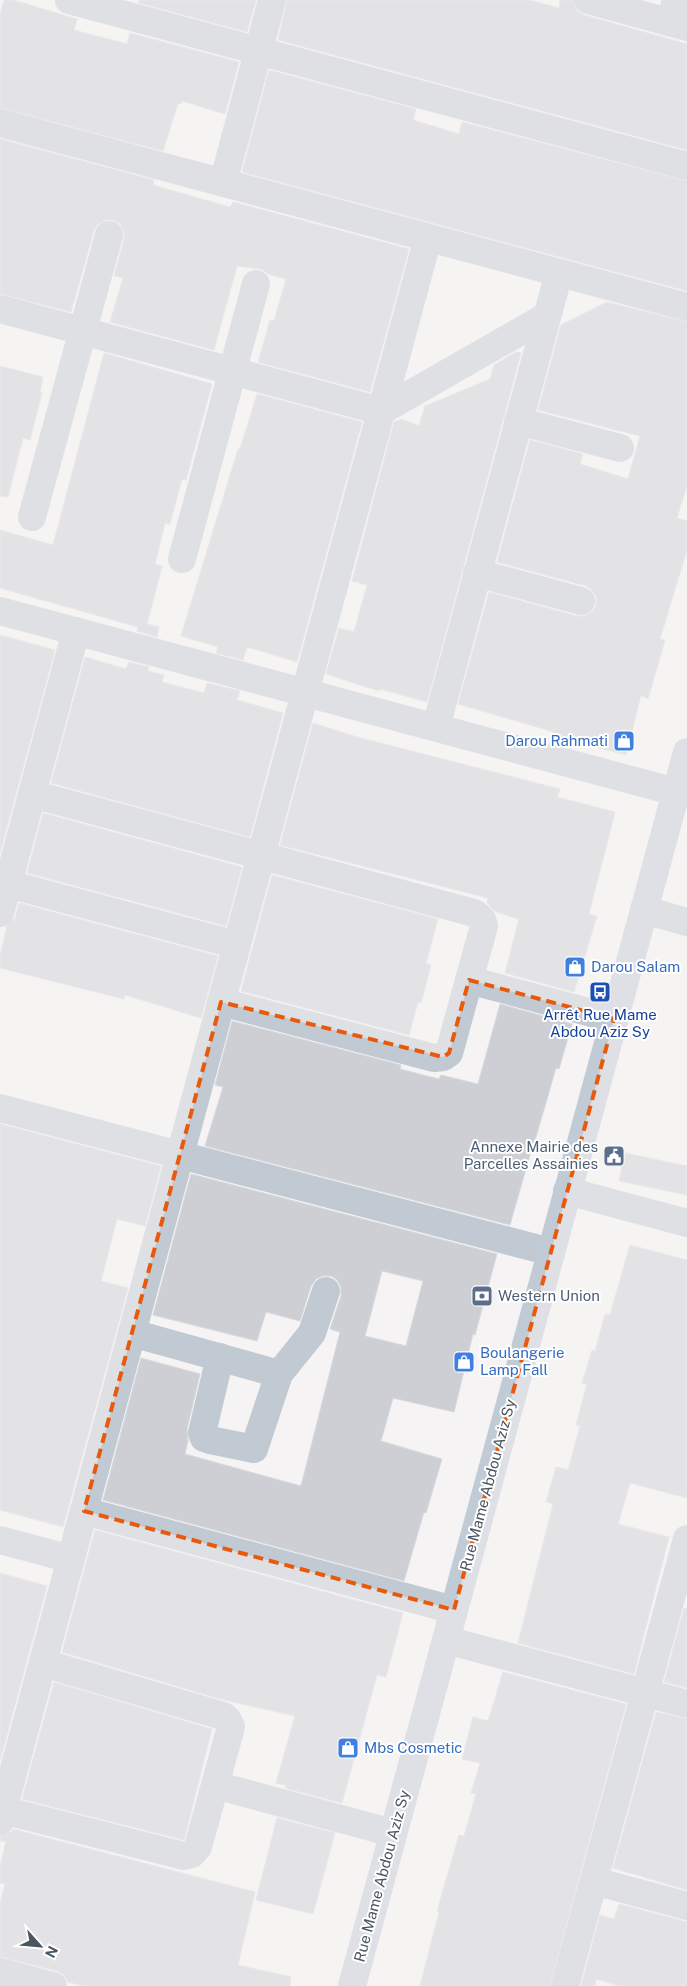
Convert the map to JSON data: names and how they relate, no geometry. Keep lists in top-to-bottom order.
{
  "streets": {
    "street": ["Rue Mame Abdou Aziz Sy"]
  },
  "places": {
    "shop": [
      "Darou Rahmati",
      "Darou Salam",
      "Boulangerie Lamp Fall",
      "Mbs Cosmetic"
    ],
    "bus stop": ["Arrêt Rue Mame Abdou Aziz Sy"],
    "public building": ["Annexe Mairie des Parcelles Assainies"],
    "bank": ["Western Union"]
  },
  "north": "bottom right"
}
